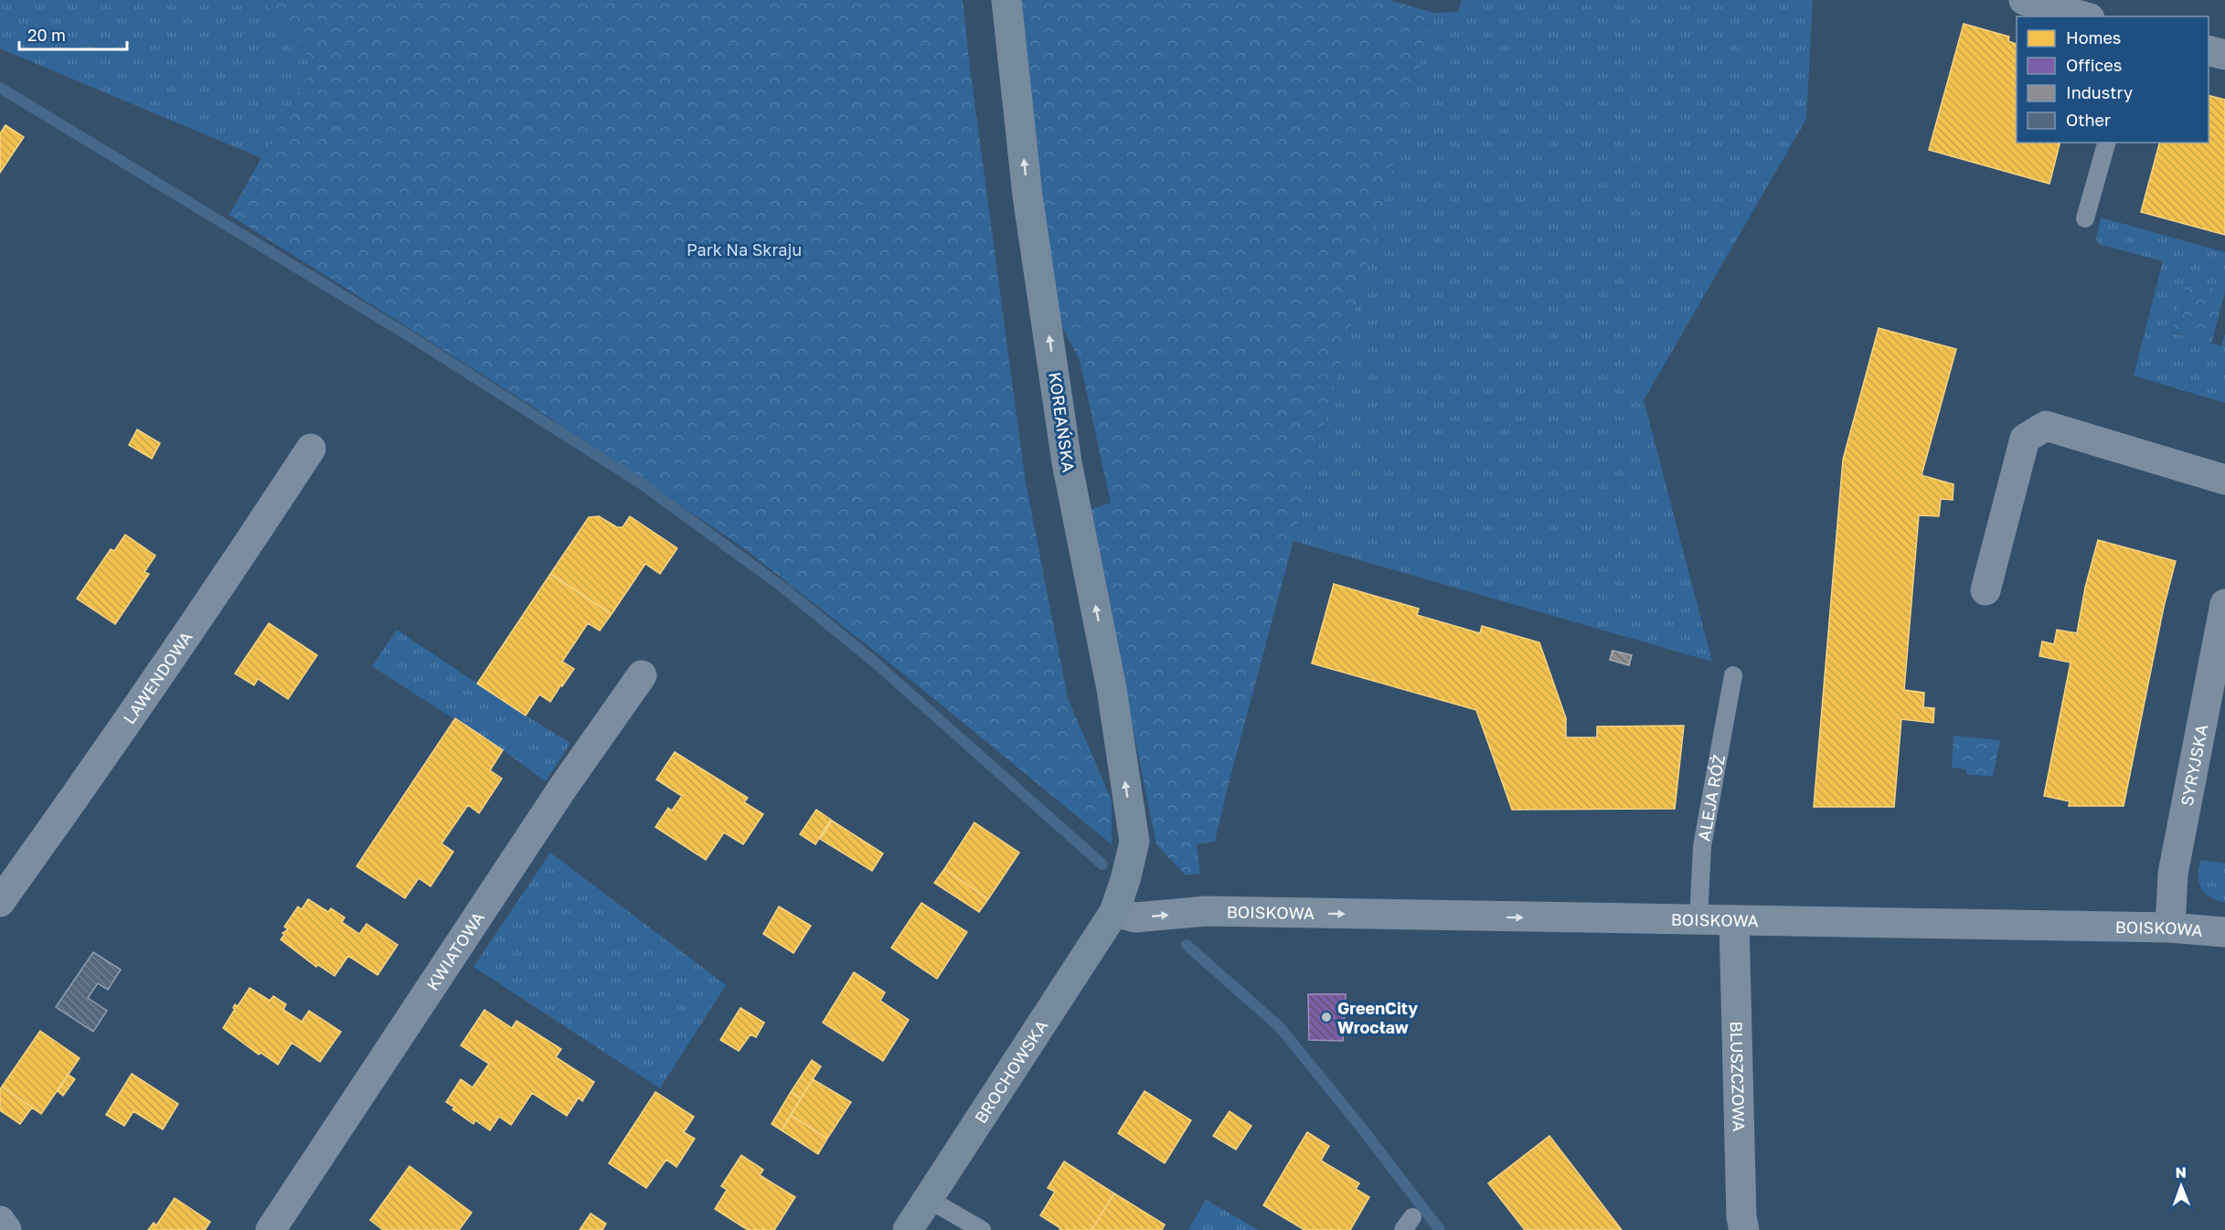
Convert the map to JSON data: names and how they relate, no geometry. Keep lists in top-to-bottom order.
{
  "streets": {
    "street": [
      "KOREAŃSKA",
      "LAWENDOWA",
      "SYRYJSKA",
      "BOISKOWA",
      "KWIATOWA",
      "BROCHOWSKA",
      "BLUSZCZOWA"
    ],
    "lane": ["ALEJA RÓŻ"]
  },
  "crossings": [
    ["KOREAŃSKA", "BROCHOWSKA"],
    ["SYRYJSKA", "BOISKOWA"],
    ["ALEJA RÓŻ", "BOISKOWA"],
    ["BOISKOWA", "BROCHOWSKA"],
    ["BOISKOWA", "BLUSZCZOWA"]
  ],
  "one_way": ["KOREAŃSKA", "BOISKOWA"],
  "parks": ["Park Na Skraju"],
  "places": ["GreenCity Wrocław"],
  "legend": [
    "Homes",
    "Offices",
    "Industry",
    "Other"
  ],
  "scale_bar": "20 m",
  "north": "top"
}
